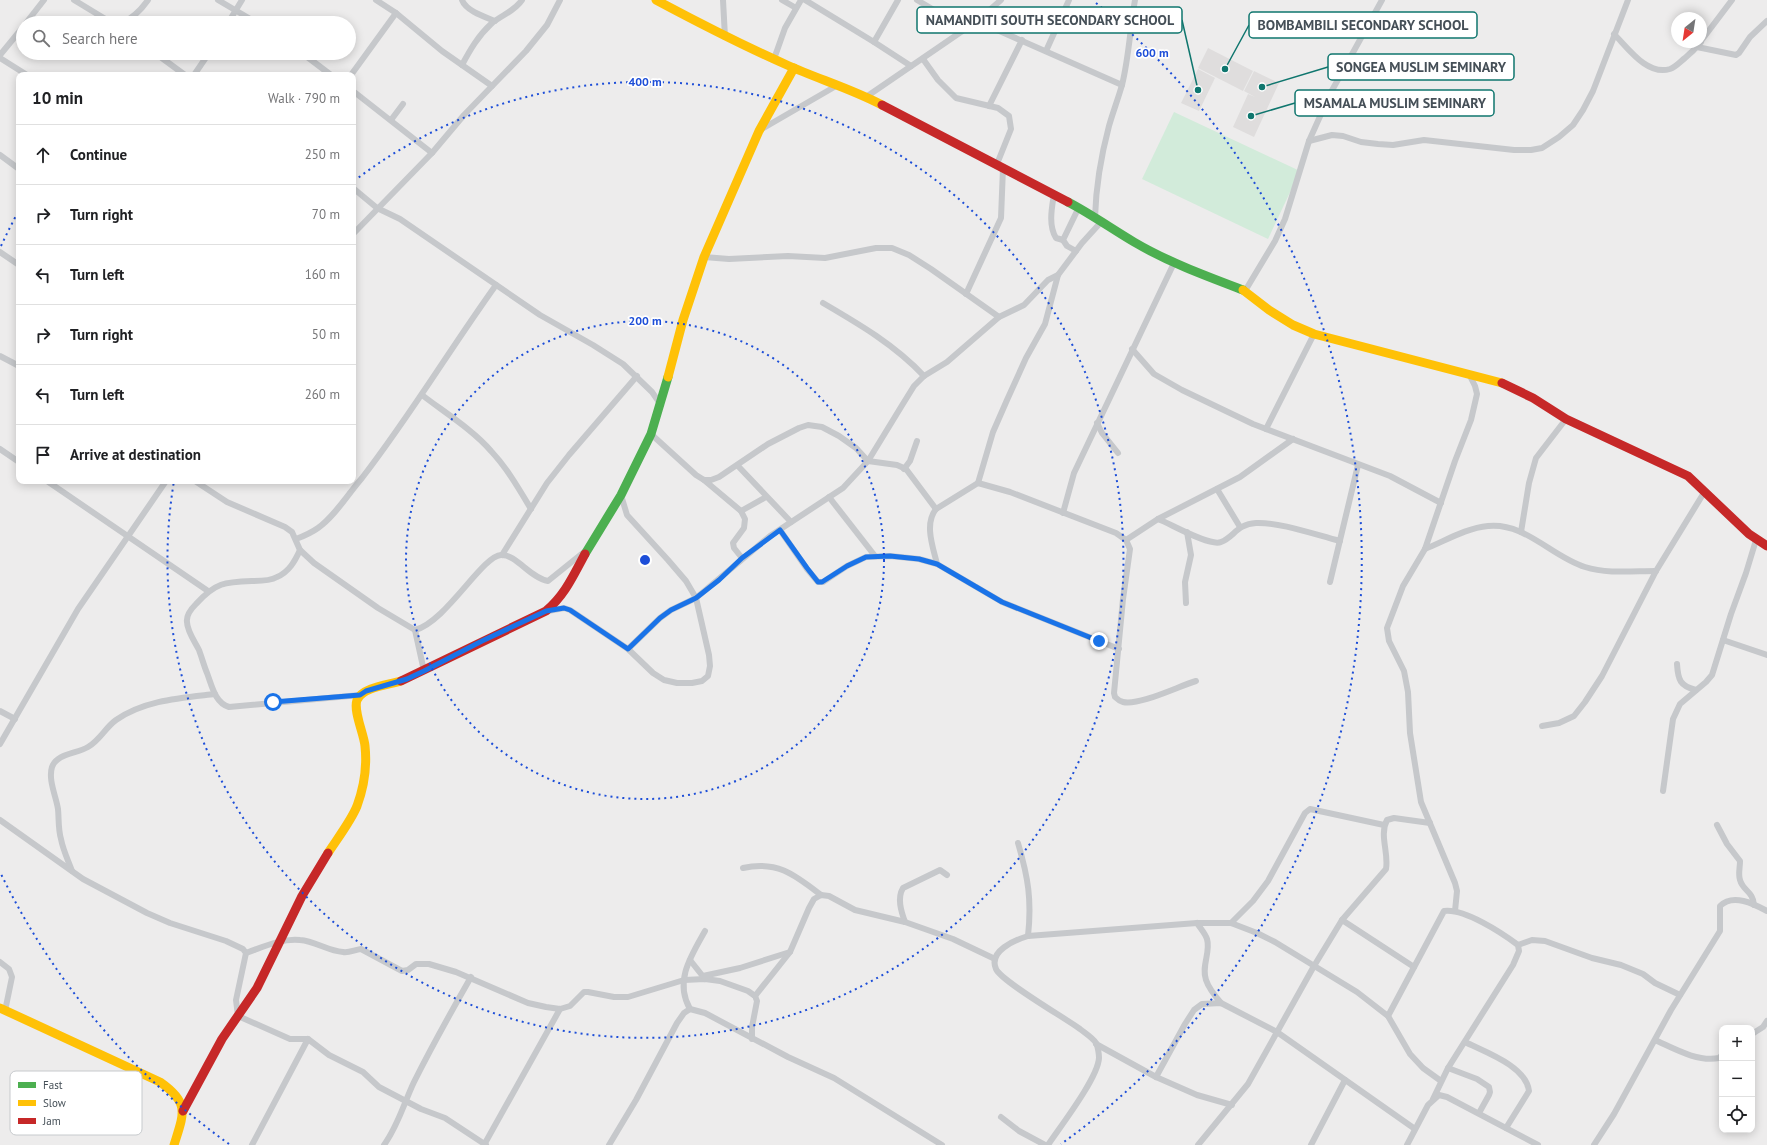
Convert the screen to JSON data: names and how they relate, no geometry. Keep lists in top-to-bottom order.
{
  "places": [
    "BOMBAMBILI SECONDARY SCHOOL",
    "SONGEA MUSLIM SEMINARY",
    "NAMANDITI SOUTH SECONDARY SCHOOL",
    "MSAMALA MUSLIM SEMINARY"
  ],
  "legend": ["Fast", "Slow", "Jam"],
  "north": "bottom left",
  "page": {
    "search": "Search here",
    "heading": ["10 min", "Walk · 790 m"],
    "list": [
      ["Continue", "250 m"],
      ["Turn right", "70 m"],
      ["Turn left", "160 m"],
      ["Turn right", "50 m"],
      ["Turn left", "260 m"],
      "Arrive at destination"
    ],
    "map_buttons": ["+", "−"]
  },
  "rings": ["600 m", "400 m", "200 m"]
}
